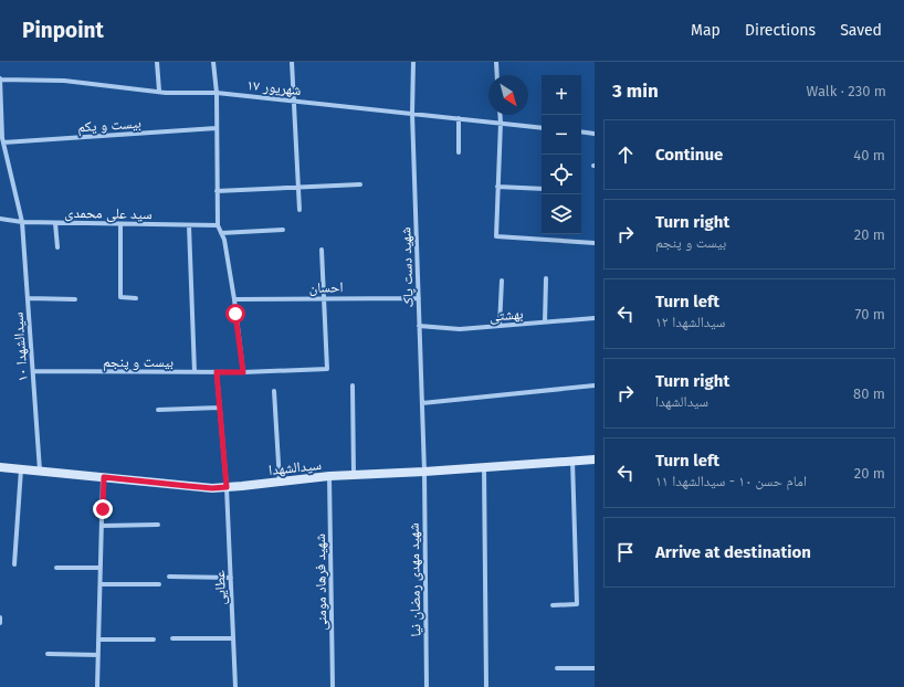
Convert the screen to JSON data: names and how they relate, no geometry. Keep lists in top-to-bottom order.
{
  "streets": {
    "street": [
      "۱۷ شهریور",
      "بیست و یکم",
      "سید علی محمدی",
      "شهید دست پاک",
      "احسان",
      "بهشتی",
      "سیدالشهدا ۱۰",
      "بیست و پنجم",
      "سیدالشهدا",
      "شهید مهدی رمضان نیا",
      "شهید فرهاد مومنی",
      "عطایی"
    ]
  },
  "crossings": [
    ["۱۷ شهریور", "شهید دست پاک"],
    ["۱۷ شهریور", "سیدالشهدا ۱۰"],
    ["بیست و یکم", "سیدالشهدا ۱۰"],
    ["سید علی محمدی", "سیدالشهدا ۱۰"],
    ["شهید دست پاک", "احسان"],
    ["شهید دست پاک", "بهشتی"],
    ["شهید دست پاک", "سیدالشهدا"],
    ["شهید دست پاک", "شهید مهدی رمضان نیا"],
    ["احسان", "بیست و پنجم"],
    ["سیدالشهدا ۱۰", "بیست و پنجم"],
    ["سیدالشهدا ۱۰", "سیدالشهدا"],
    ["بیست و پنجم", "عطایی"],
    ["سیدالشهدا", "شهید مهدی رمضان نیا"],
    ["سیدالشهدا", "شهید فرهاد مومنی"],
    ["سیدالشهدا", "عطایی"]
  ],
  "north": "bottom right",
  "page": {
    "header": "Pinpoint",
    "nav": ["Map", "Directions", "Saved"],
    "heading": ["3 min", "Walk · 230 m"],
    "map_buttons": ["+", "−"],
    "list": [
      ["Continue", "40 m"],
      ["Turn right", "بیست و پنجم", "20 m"],
      ["Turn left", "سیدالشهدا ۱۲", "70 m"],
      ["Turn right", "سیدالشهدا", "80 m"],
      ["Turn left", "امام حسن ۱۰ - سیدالشهدا ۱۱", "20 m"],
      "Arrive at destination"
    ]
  }
}
